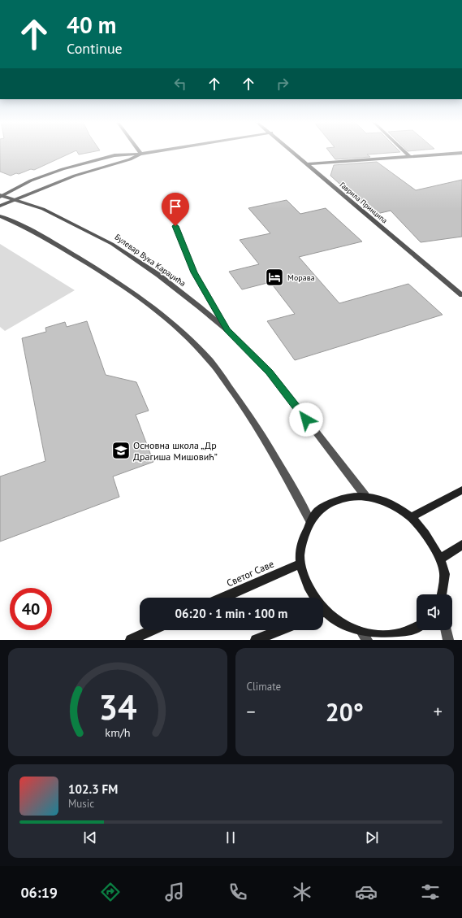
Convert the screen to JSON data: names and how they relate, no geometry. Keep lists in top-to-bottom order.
{
  "streets": {
    "main road": ["Светог Саве"],
    "street": ["Гаврила Принципа", "Булевар Вука Караџића"]
  },
  "places": {
    "hotel": ["Морава"],
    "school or university": ["Основна школа „Др Драгиша Мишовић”"]
  },
  "page": {
    "turn": ["40 m", "Continue"],
    "limit": "40",
    "trip": "06:20 · 1 min · 100 m",
    "tile": "Climate",
    "heat": ["−", "20°", "+"],
    "song": ["102.3 FM", "Music"],
    "tabs": "06:19",
    "gauge": ["34", "km/h"]
  }
}
